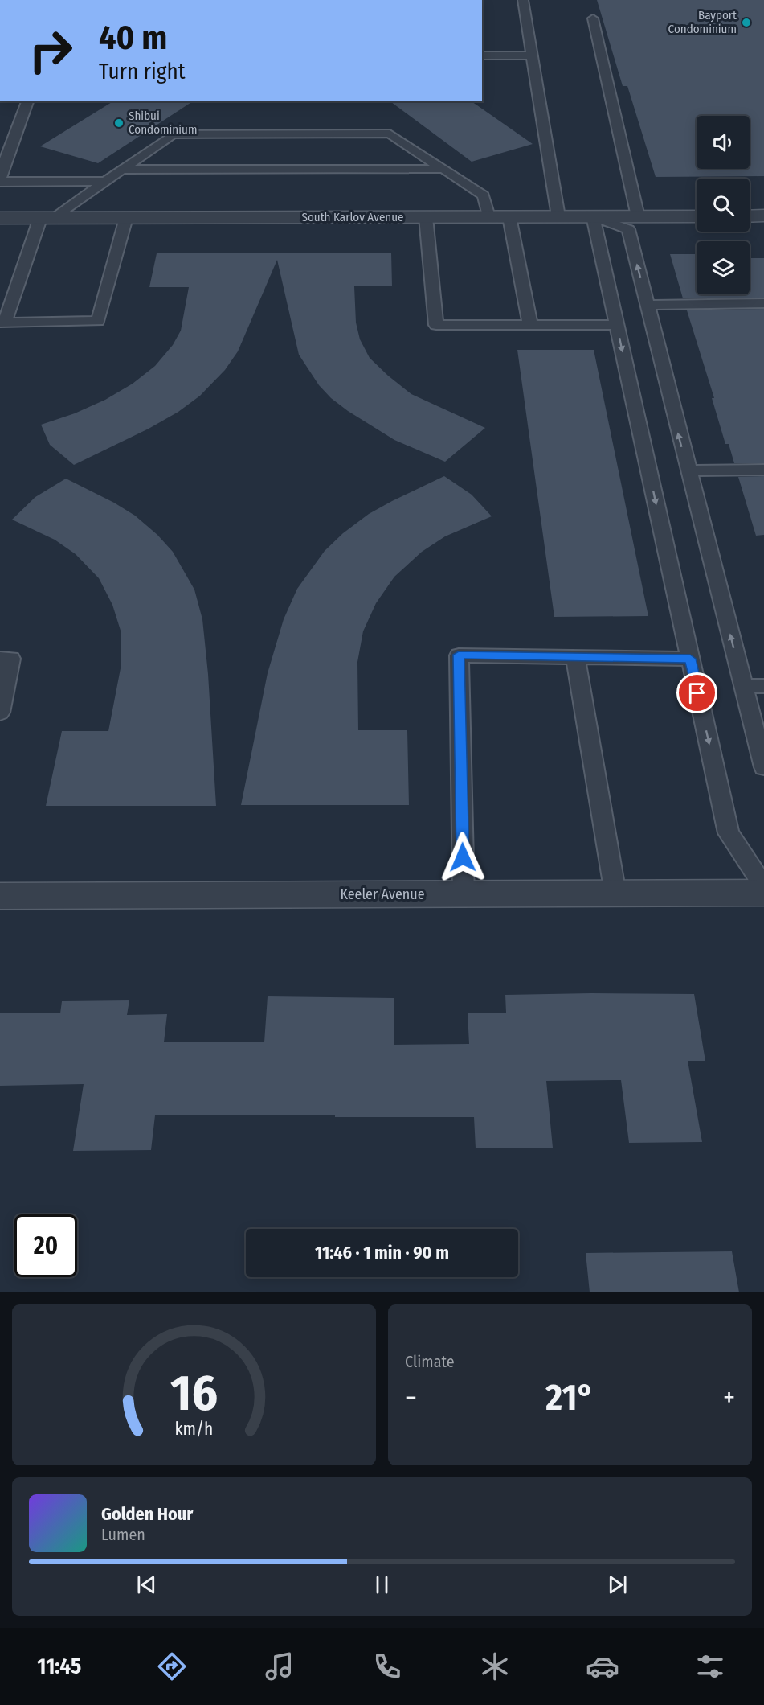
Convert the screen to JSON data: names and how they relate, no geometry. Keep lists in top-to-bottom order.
{
  "streets": {
    "street": ["South Karlov Avenue", "Keeler Avenue"]
  },
  "places": ["Bayport Condominium", "Shibui Condominium"],
  "page": {
    "turn": ["40 m", "Turn right"],
    "limit": "20",
    "trip": "11:46 · 1 min · 90 m",
    "tile": "Climate",
    "heat": ["−", "21°", "+"],
    "song": ["Golden Hour", "Lumen"],
    "tabs": "11:45",
    "gauge": ["16", "km/h"]
  }
}
